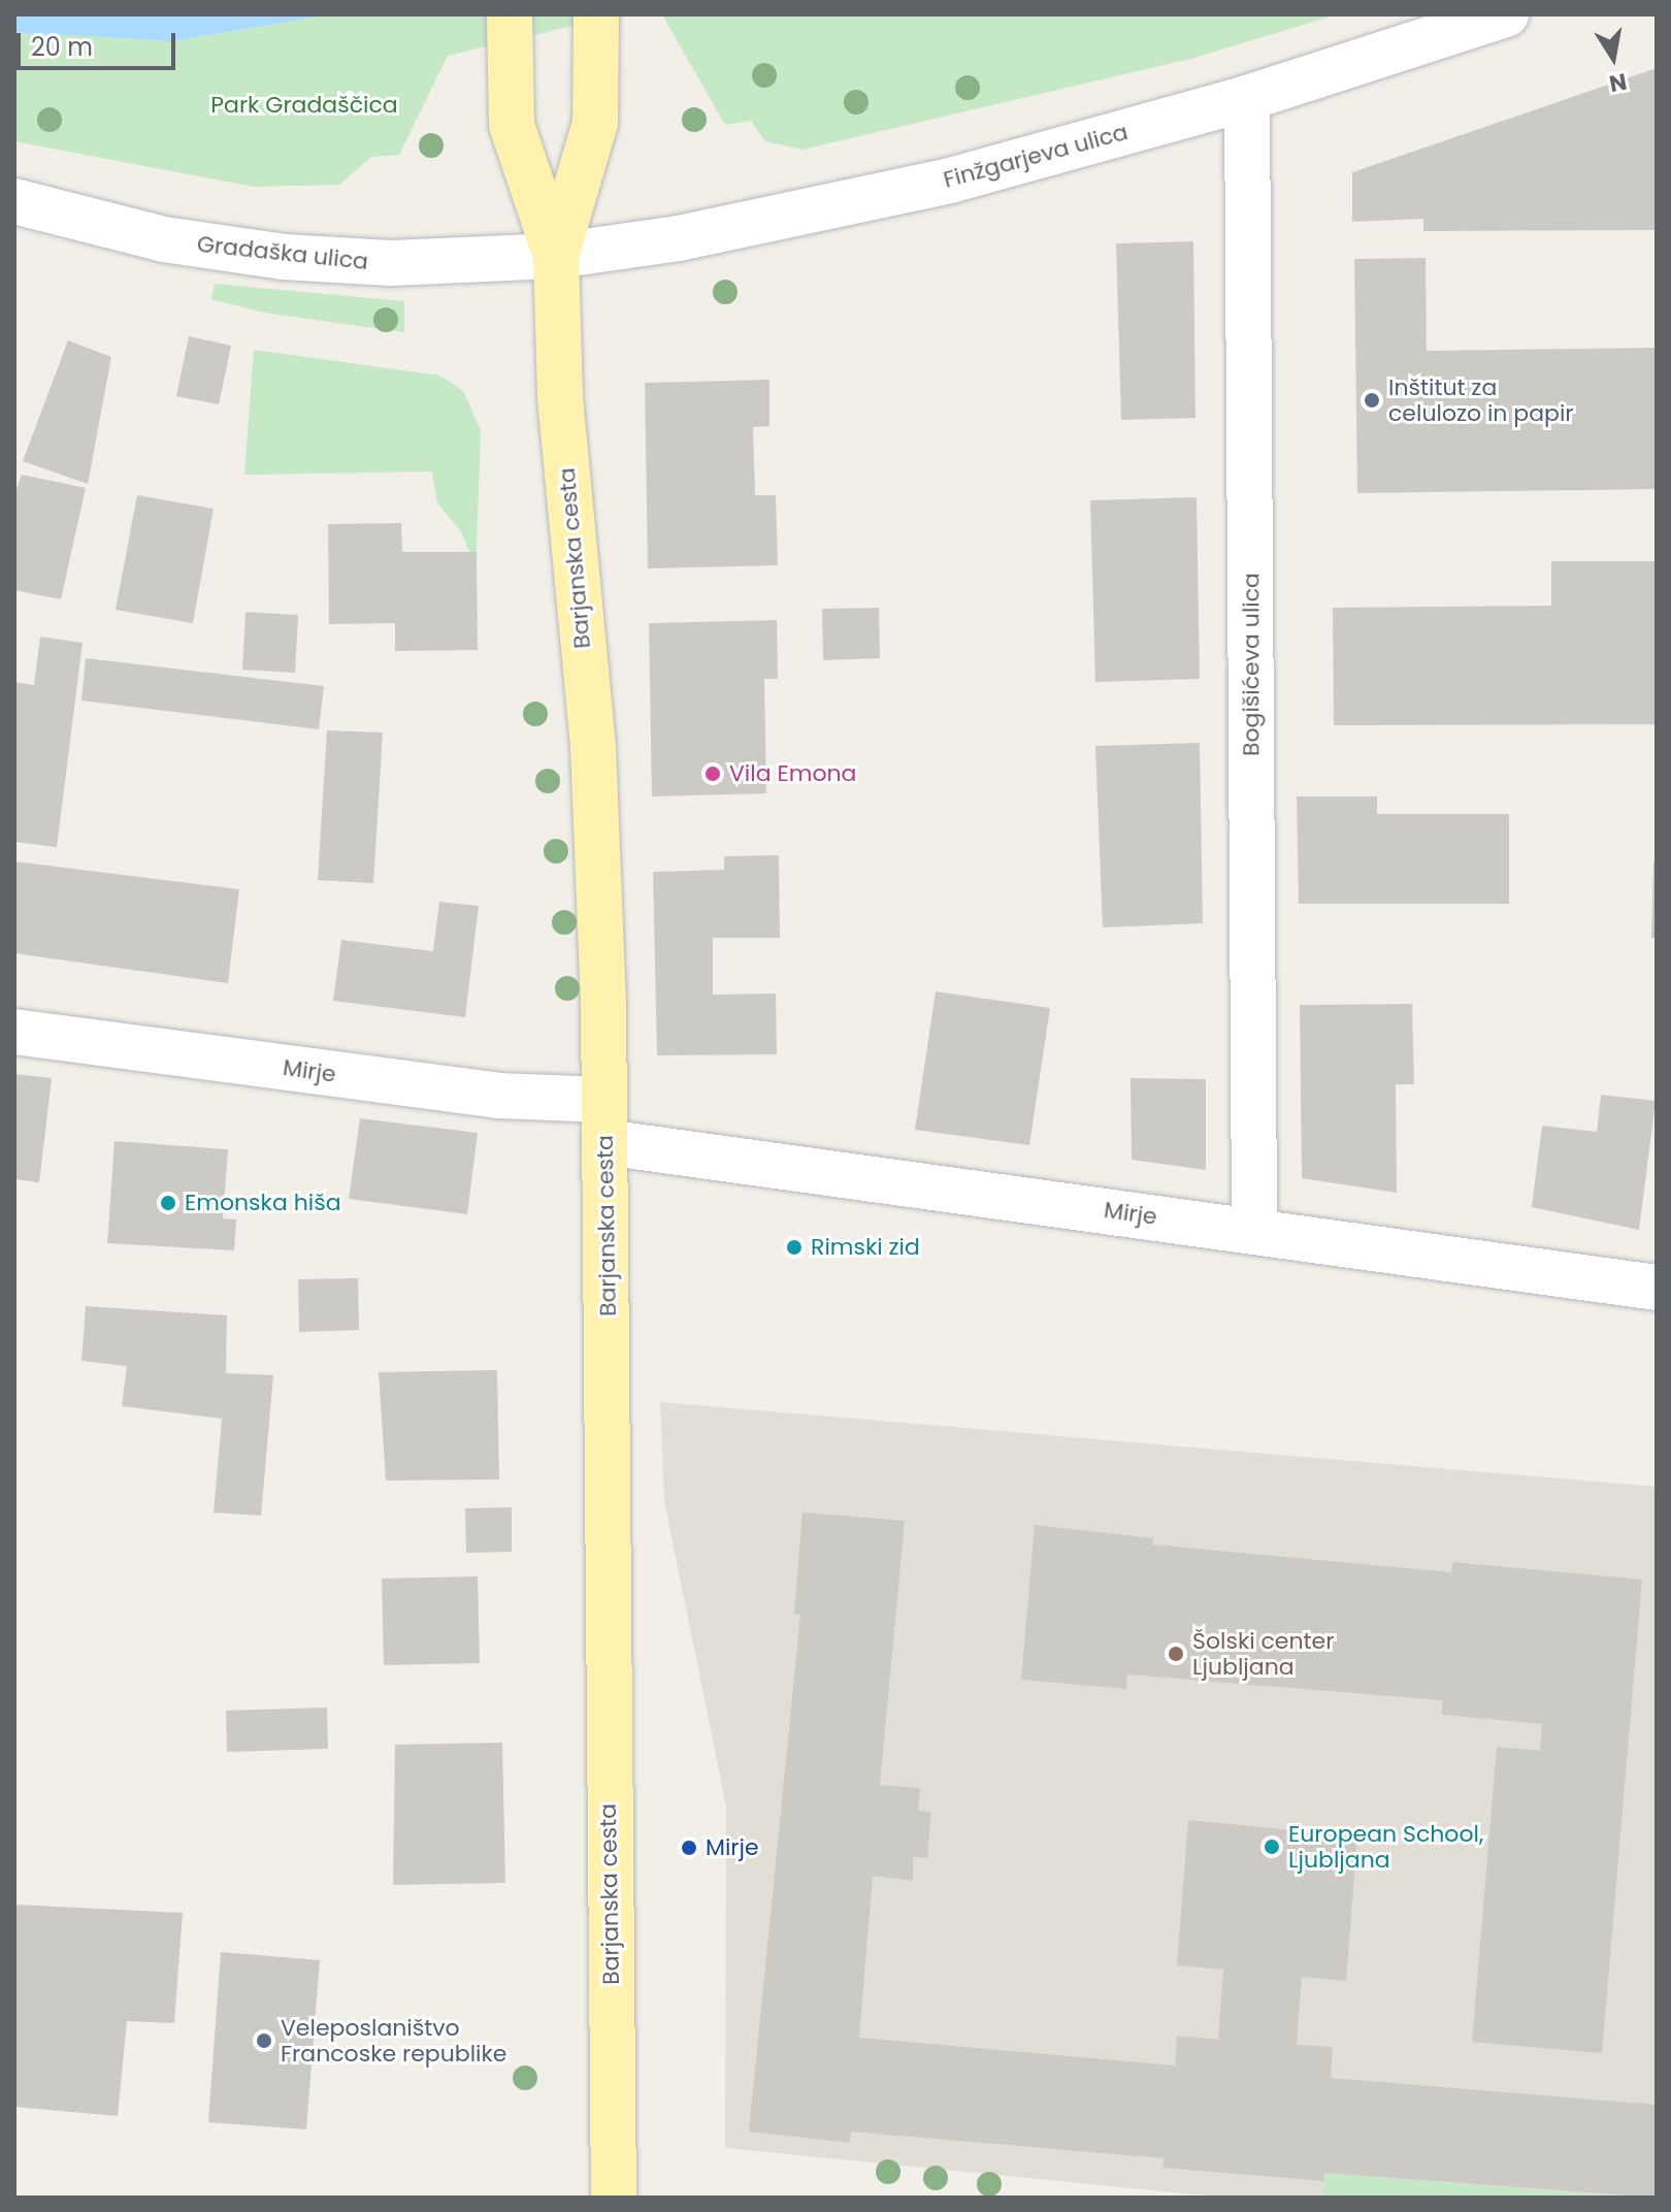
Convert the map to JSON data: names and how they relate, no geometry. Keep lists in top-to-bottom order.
{
  "streets": {
    "main road": ["Barjanska cesta"],
    "street": [
      "Finžgarjeva ulica",
      "Gradaška ulica",
      "Bogišićeva ulica",
      "Mirje"
    ]
  },
  "crossings": [
    ["Finžgarjeva ulica", "Gradaška ulica"],
    ["Finžgarjeva ulica", "Barjanska cesta"],
    ["Finžgarjeva ulica", "Bogišićeva ulica"],
    ["Gradaška ulica", "Barjanska cesta"],
    ["Barjanska cesta", "Mirje"],
    ["Bogišićeva ulica", "Mirje"]
  ],
  "parks": ["Park Gradaščica"],
  "places": [
    "Inštitut za celulozo in papir",
    "Vila Emona",
    "Emonska hiša",
    "Rimski zid",
    "Šolski center Ljubljana",
    "European School, Ljubljana",
    "Mirje",
    "Veleposlaništvo Francoske republike"
  ],
  "scale_bar": "20 m",
  "north": "bottom"
}
